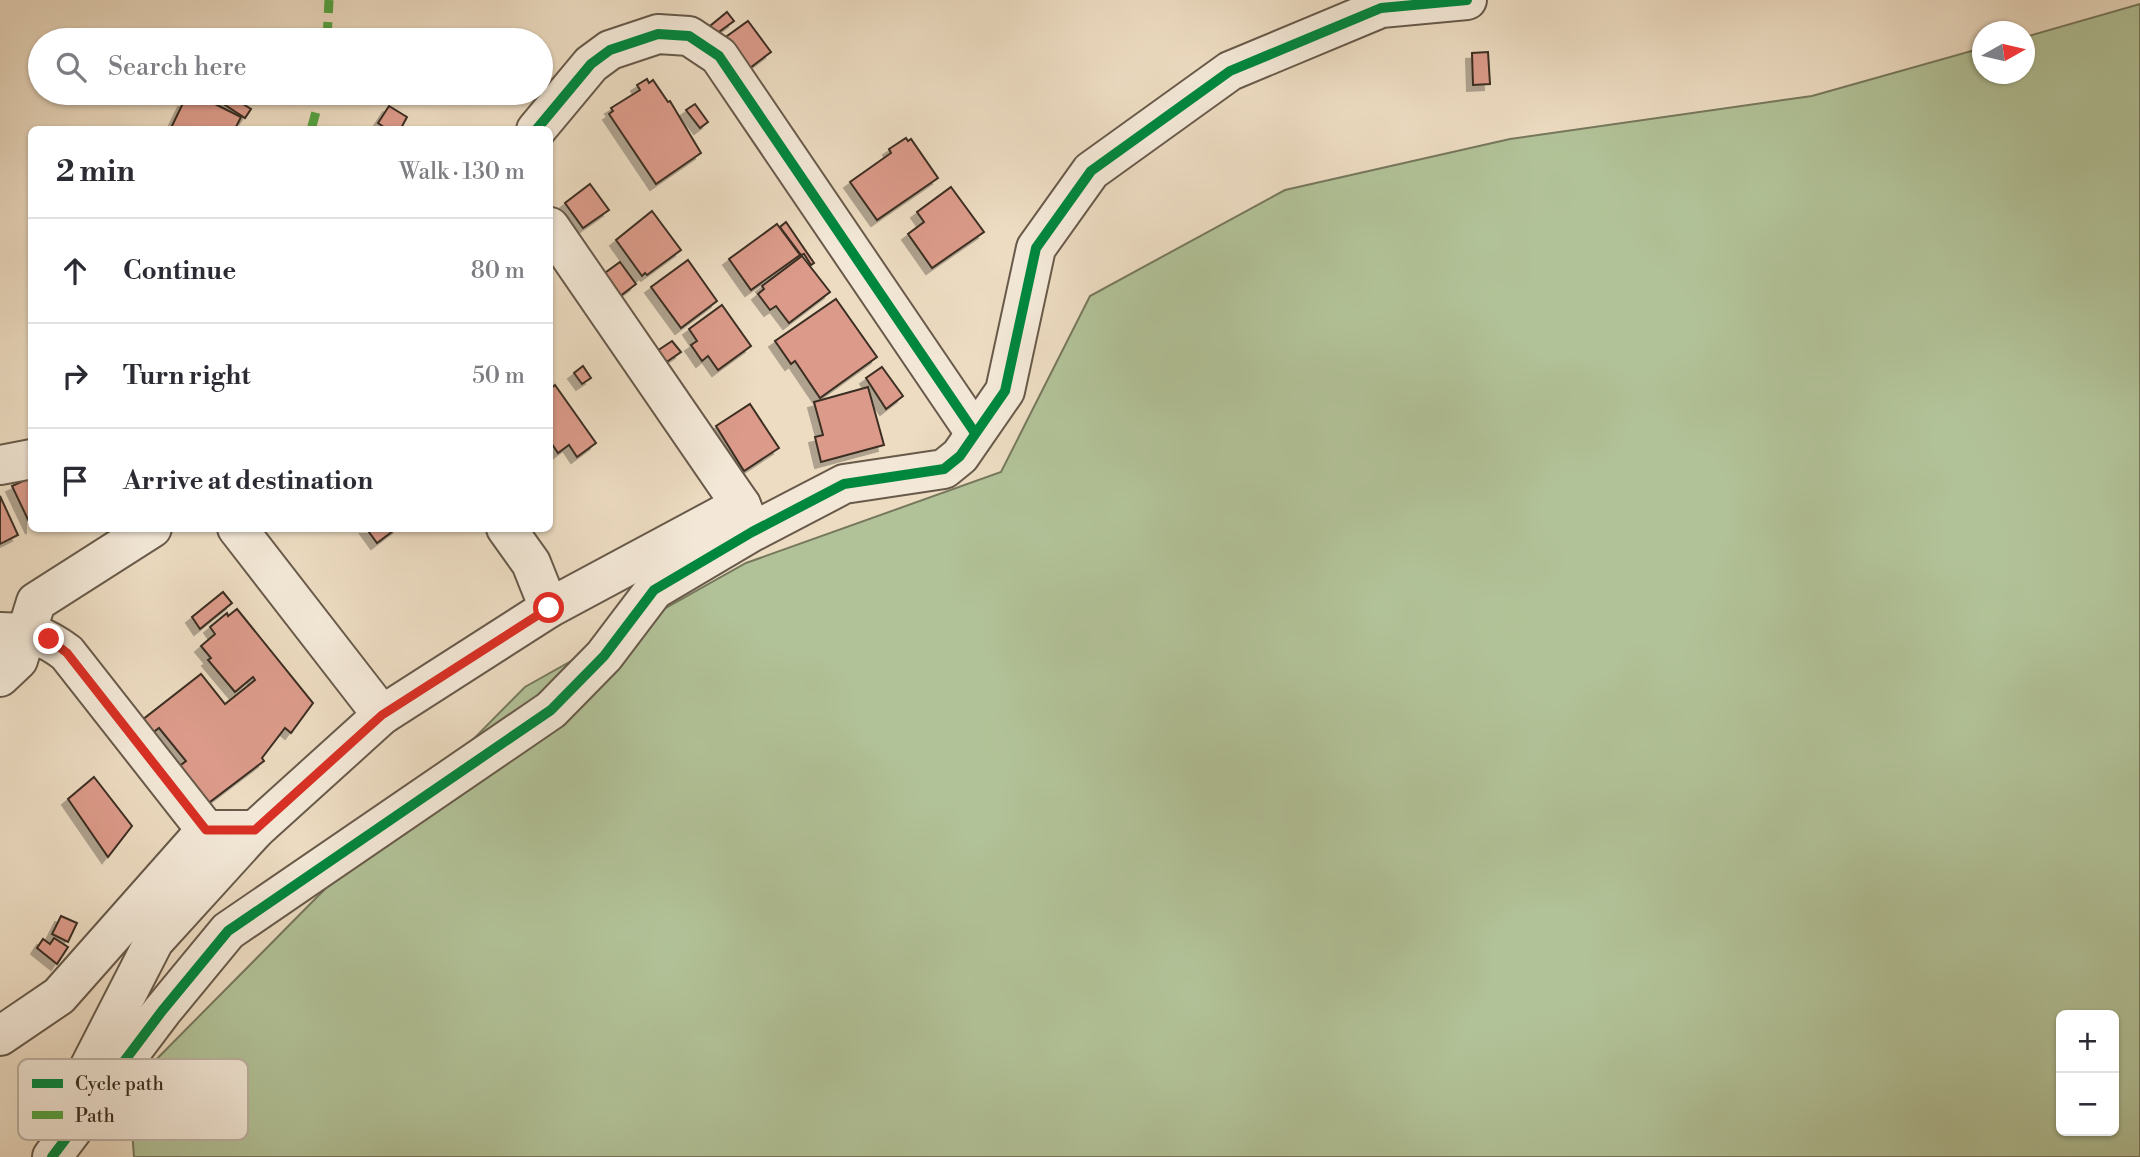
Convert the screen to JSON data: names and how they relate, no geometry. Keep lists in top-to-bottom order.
{
  "legend": ["Cycle path", "Path"],
  "north": "right",
  "page": {
    "search": "Search here",
    "heading": ["2 min", "Walk · 130 m"],
    "list": [
      ["Continue", "80 m"],
      ["Turn right", "50 m"],
      "Arrive at destination"
    ],
    "map_buttons": ["+", "−"]
  }
}
